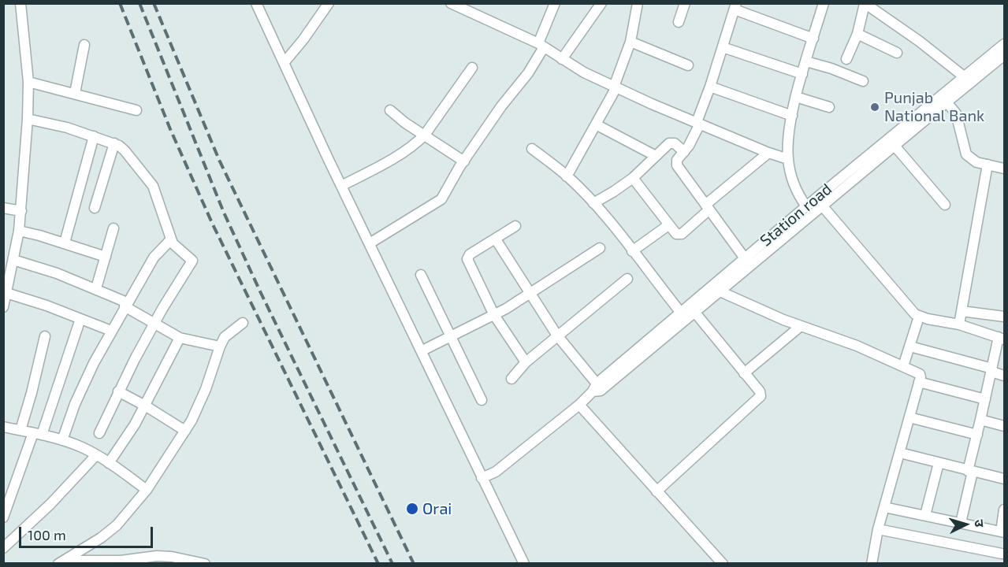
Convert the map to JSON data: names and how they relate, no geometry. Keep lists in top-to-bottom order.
{
  "streets": {
    "street": ["Station road"]
  },
  "places": ["Punjab National Bank", "Orai"],
  "scale_bar": "100 m",
  "north": "right"
}
